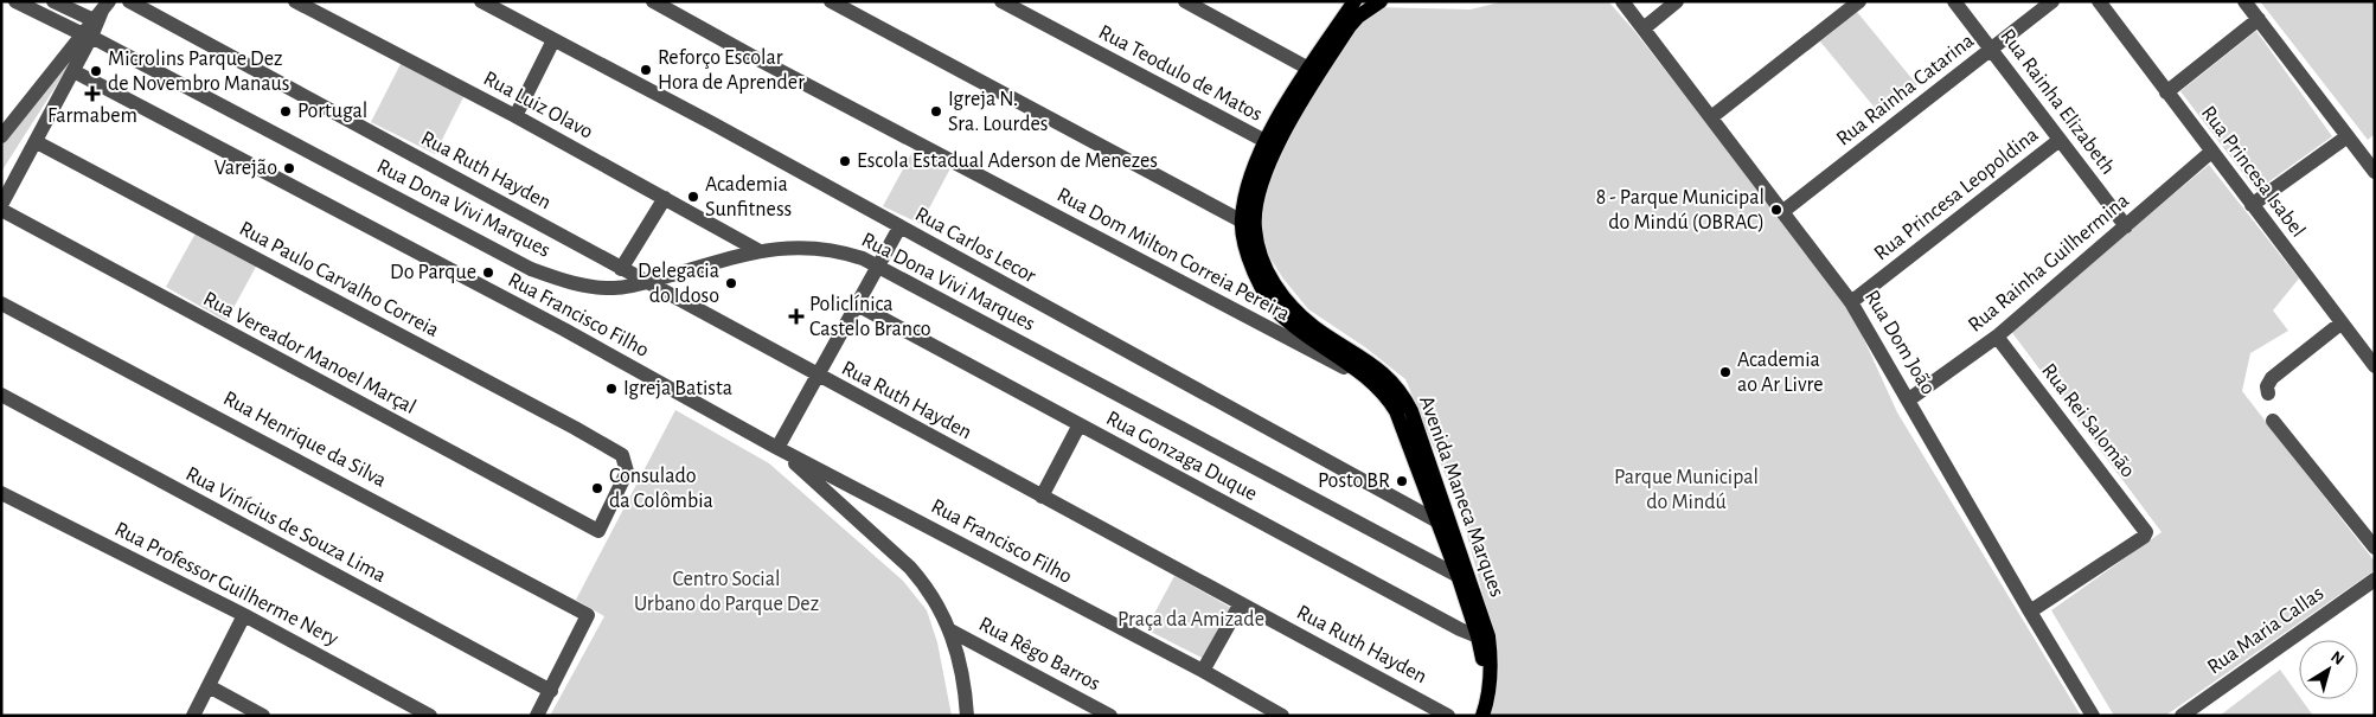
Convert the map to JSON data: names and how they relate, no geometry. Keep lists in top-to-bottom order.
{
  "streets": {
    "main road": ["Avenida Maneca Marques"],
    "street": [
      "Rua Teodulo de Matos",
      "Rua Rainha Catarina",
      "Rua Rainha Elizabeth",
      "Rua Luiz Olavo",
      "Rua Ruth Hayden",
      "Rua Princesa Isabel",
      "Rua Princesa Leopoldina",
      "Rua Dona Vivi Marques",
      "Rua Carlos Lecor",
      "Rua Dom Milton Correia Pereira",
      "Rua Rainha Guilhermina",
      "Rua Paulo Carvalho Correia",
      "Rua Francisco Filho",
      "Rua Dom João",
      "Rua Vereador Manoel Marçal",
      "Rua Rei Salomão",
      "Rua Henrique da Silva",
      "Rua Gonzaga Duque",
      "Rua Vinícius de Souza Lima",
      "Rua Professor Guilherme Nery",
      "Rua Maria Callas",
      "Rua Rêgo Barros"
    ]
  },
  "crossings": [
    ["Rua Teodulo de Matos", "Avenida Maneca Marques"],
    ["Rua Rainha Catarina", "Rua Rainha Elizabeth"],
    ["Rua Rainha Catarina", "Rua Dom João"],
    ["Rua Rainha Elizabeth", "Rua Princesa Leopoldina"],
    ["Rua Rainha Elizabeth", "Rua Rainha Guilhermina"],
    ["Rua Luiz Olavo", "Rua Dona Vivi Marques"],
    ["Rua Ruth Hayden", "Rua Dona Vivi Marques"],
    ["Rua Princesa Isabel", "Rua Rainha Guilhermina"],
    ["Rua Princesa Leopoldina", "Rua Dom João"],
    ["Rua Dona Vivi Marques", "Avenida Maneca Marques"],
    ["Rua Carlos Lecor", "Avenida Maneca Marques"],
    ["Rua Dom Milton Correia Pereira", "Avenida Maneca Marques"],
    ["Rua Rainha Guilhermina", "Rua Dom João"],
    ["Rua Rainha Guilhermina", "Rua Rei Salomão"],
    ["Rua Paulo Carvalho Correia", "Rua Vereador Manoel Marçal"],
    ["Rua Dom João", "Rua Rei Salomão"],
    ["Rua Henrique da Silva", "Rua Vinícius de Souza Lima"],
    ["Rua Gonzaga Duque", "Avenida Maneca Marques"]
  ],
  "parks": ["Parque Municipal do Mindú", "Centro Social Urbano do Parque Dez", "Praça da Amizade"],
  "places": {
    "other": [
      "Reforço Escolar Hora de Aprender",
      "Microlins Parque Dez de Novembro Manaus",
      "Portugal",
      "Igreja N. Sra. Lourdes",
      "Escola Estadual Aderson de Menezes",
      "Varejão",
      "Academia Sunfitness",
      "8 - Parque Municipal do Mindú (OBRAC)",
      "Do Parque",
      "Delegacia do Idoso",
      "Academia ao Ar Livre",
      "Igreja Batista",
      "Posto BR",
      "Consulado da Colômbia"
    ],
    "health": ["Farmabem", "Policlínica Castelo Branco"]
  },
  "north": "top right"
}
